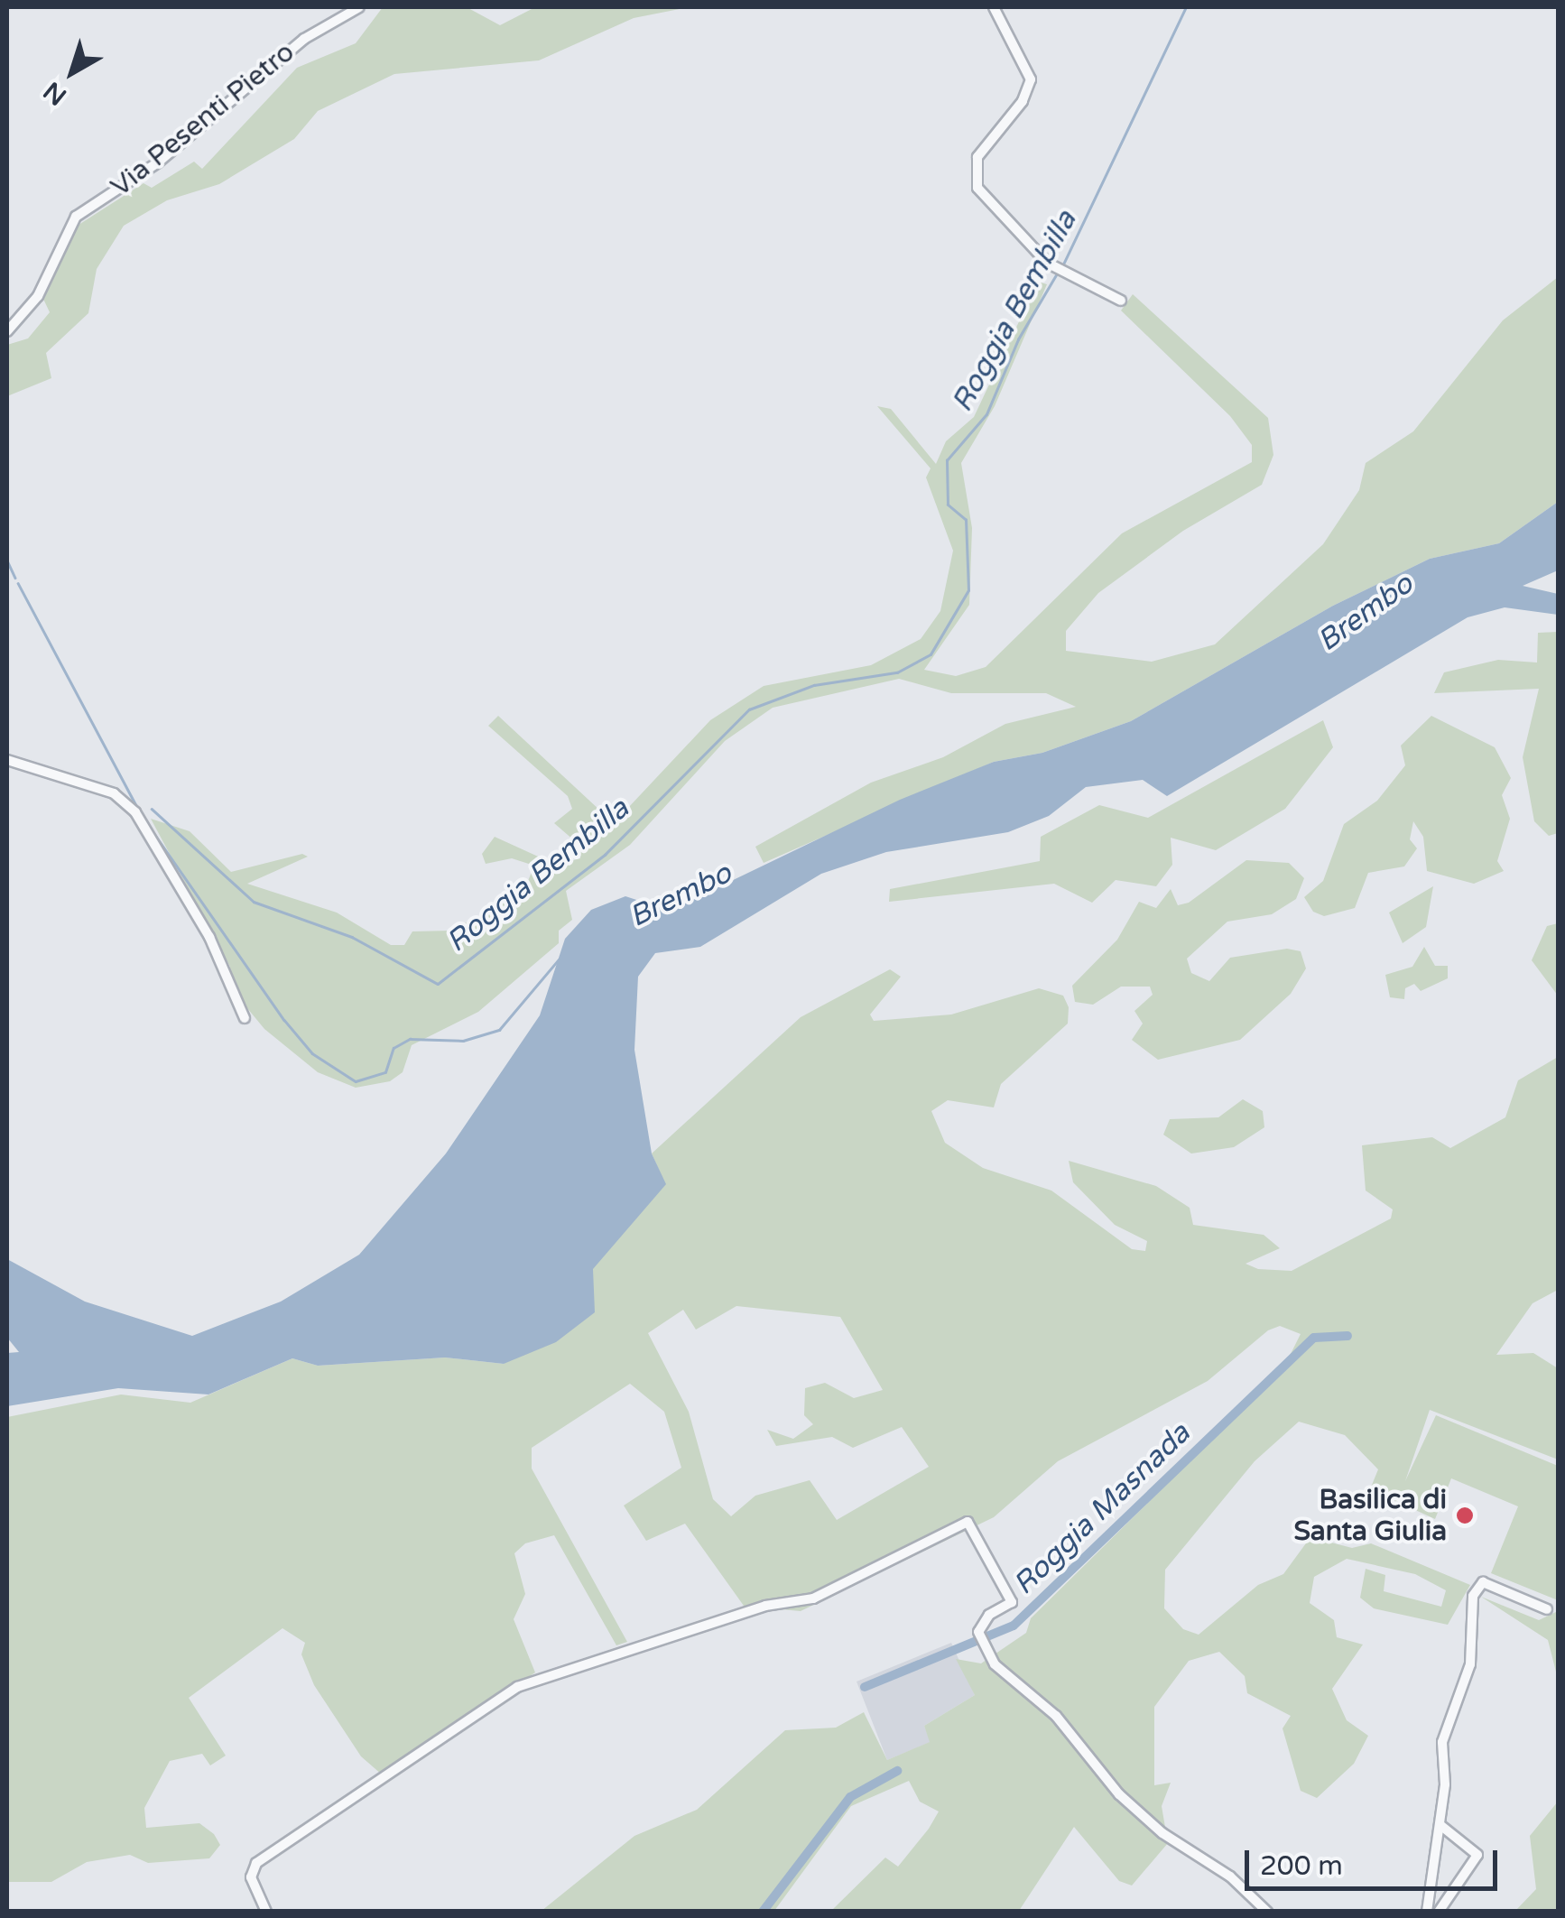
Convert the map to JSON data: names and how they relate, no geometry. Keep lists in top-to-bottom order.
{
  "streets": {
    "street": ["Via Pesenti Pietro"]
  },
  "water": ["Roggia Bembilla", "Brembo", "Roggia Masnada"],
  "places": ["Basilica di Santa Giulia"],
  "scale_bar": "200 m",
  "north": "bottom left"
}
